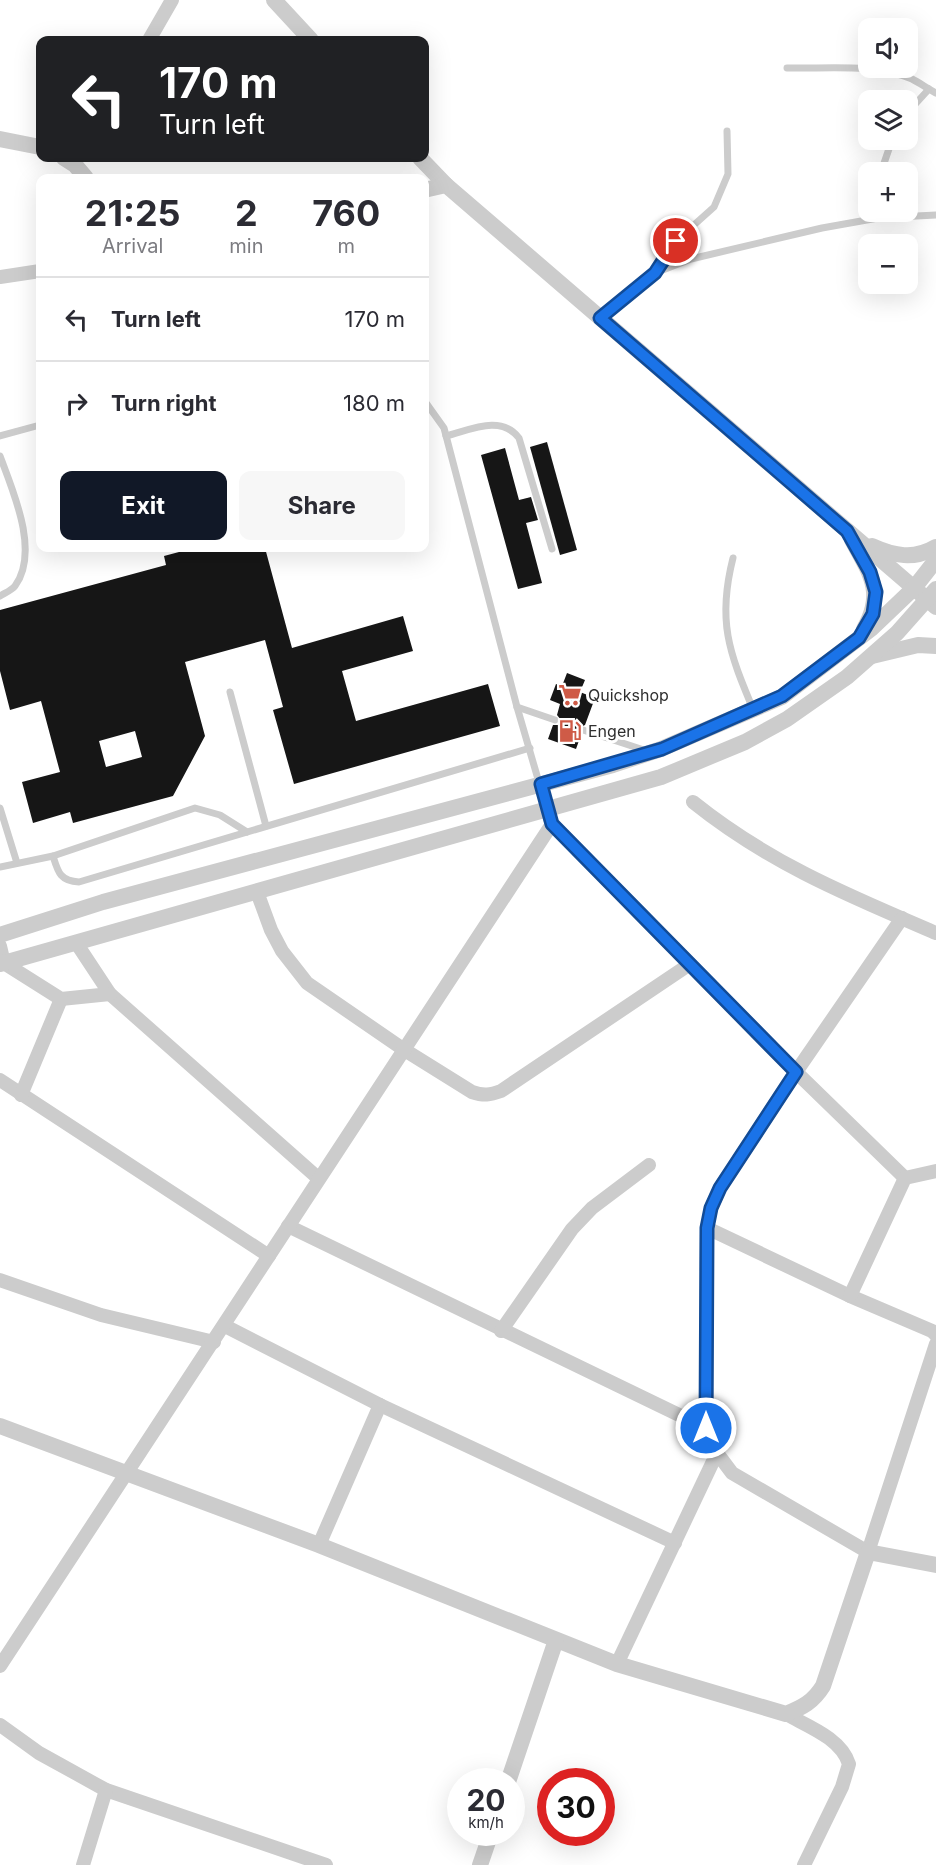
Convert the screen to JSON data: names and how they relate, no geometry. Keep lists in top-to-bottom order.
{
  "places": {
    "supermarket": ["Quickshop"],
    "fuel station": ["Engen"]
  },
  "page": {
    "map_buttons": ["+", "−"],
    "turn": ["170 m", "Turn left"],
    "eta": [
      "21:25",
      "Arrival",
      "2",
      "min",
      "760",
      "m"
    ],
    "list": [
      {
        "name": "Turn left",
        "value": "170 m"
      },
      {
        "name": "Turn right",
        "value": "180 m"
      }
    ],
    "buttons": ["Exit", "Share"],
    "speed": "20 km/h",
    "limit": "30"
  }
}
